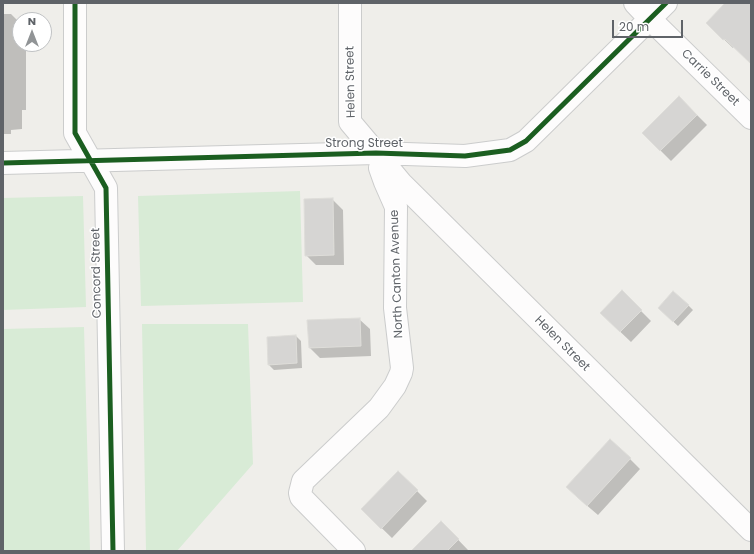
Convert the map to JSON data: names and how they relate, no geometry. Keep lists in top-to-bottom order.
{
  "streets": {
    "street": [
      "Carrie Street",
      "Helen Street",
      "Strong Street",
      "Concord Street",
      "North Canton Avenue"
    ]
  },
  "crossings": [
    ["Carrie Street", "Strong Street"],
    ["Helen Street", "Strong Street"],
    ["Helen Street", "North Canton Avenue"],
    ["Strong Street", "Concord Street"],
    ["Strong Street", "North Canton Avenue"]
  ],
  "scale_bar": "20 m",
  "north": "top"
}
